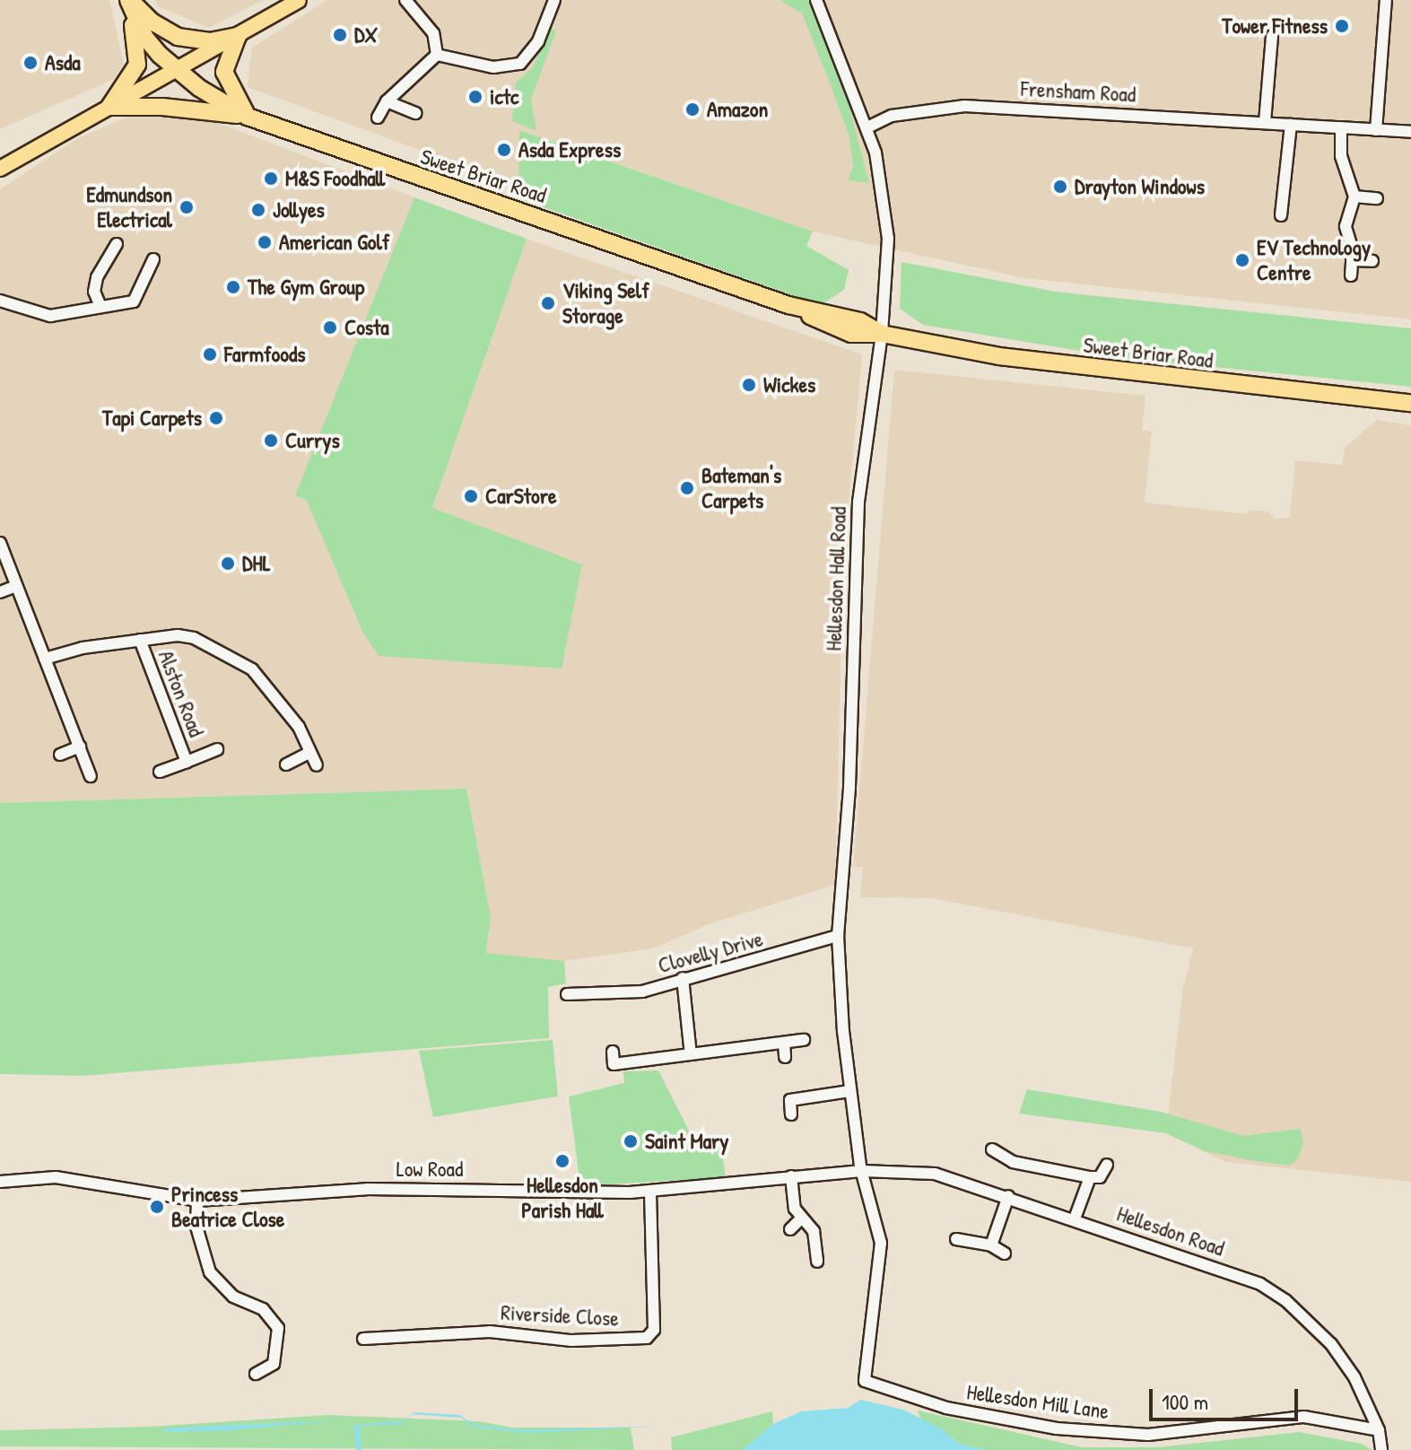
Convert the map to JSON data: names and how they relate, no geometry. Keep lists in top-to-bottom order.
{
  "streets": {
    "highway": ["Sweet Briar Road"],
    "street": [
      "Frensham Road",
      "Hellesdon Hall Road",
      "Alston Road",
      "Clovelly Drive",
      "Low Road",
      "Hellesdon Road",
      "Riverside Close",
      "Hellesdon Mill Lane"
    ]
  },
  "crossings": [
    ["Frensham Road", "Hellesdon Hall Road"],
    ["Sweet Briar Road", "Hellesdon Hall Road"],
    ["Hellesdon Hall Road", "Clovelly Drive"],
    ["Hellesdon Hall Road", "Low Road"],
    ["Hellesdon Hall Road", "Hellesdon Road"],
    ["Hellesdon Hall Road", "Hellesdon Mill Lane"],
    ["Low Road", "Hellesdon Road"],
    ["Low Road", "Riverside Close"],
    ["Low Road", "Hellesdon Mill Lane"],
    ["Hellesdon Road", "Hellesdon Mill Lane"]
  ],
  "places": [
    "Tower Fitness",
    "DX",
    "Asda",
    "ictc",
    "Amazon",
    "Asda Express",
    "M&S Foodhall",
    "Drayton Windows",
    "Edmundson Electrical",
    "Jollyes",
    "American Golf",
    "EV Technology Centre",
    "The Gym Group",
    "Viking Self Storage",
    "Costa",
    "Farmfoods",
    "Wickes",
    "Tapi Carpets",
    "Currys",
    "Bateman's Carpets",
    "CarStore",
    "DHL",
    "Saint Mary",
    "Hellesdon Parish Hall",
    "Princess Beatrice Close"
  ],
  "scale_bar": "100 m"
}
